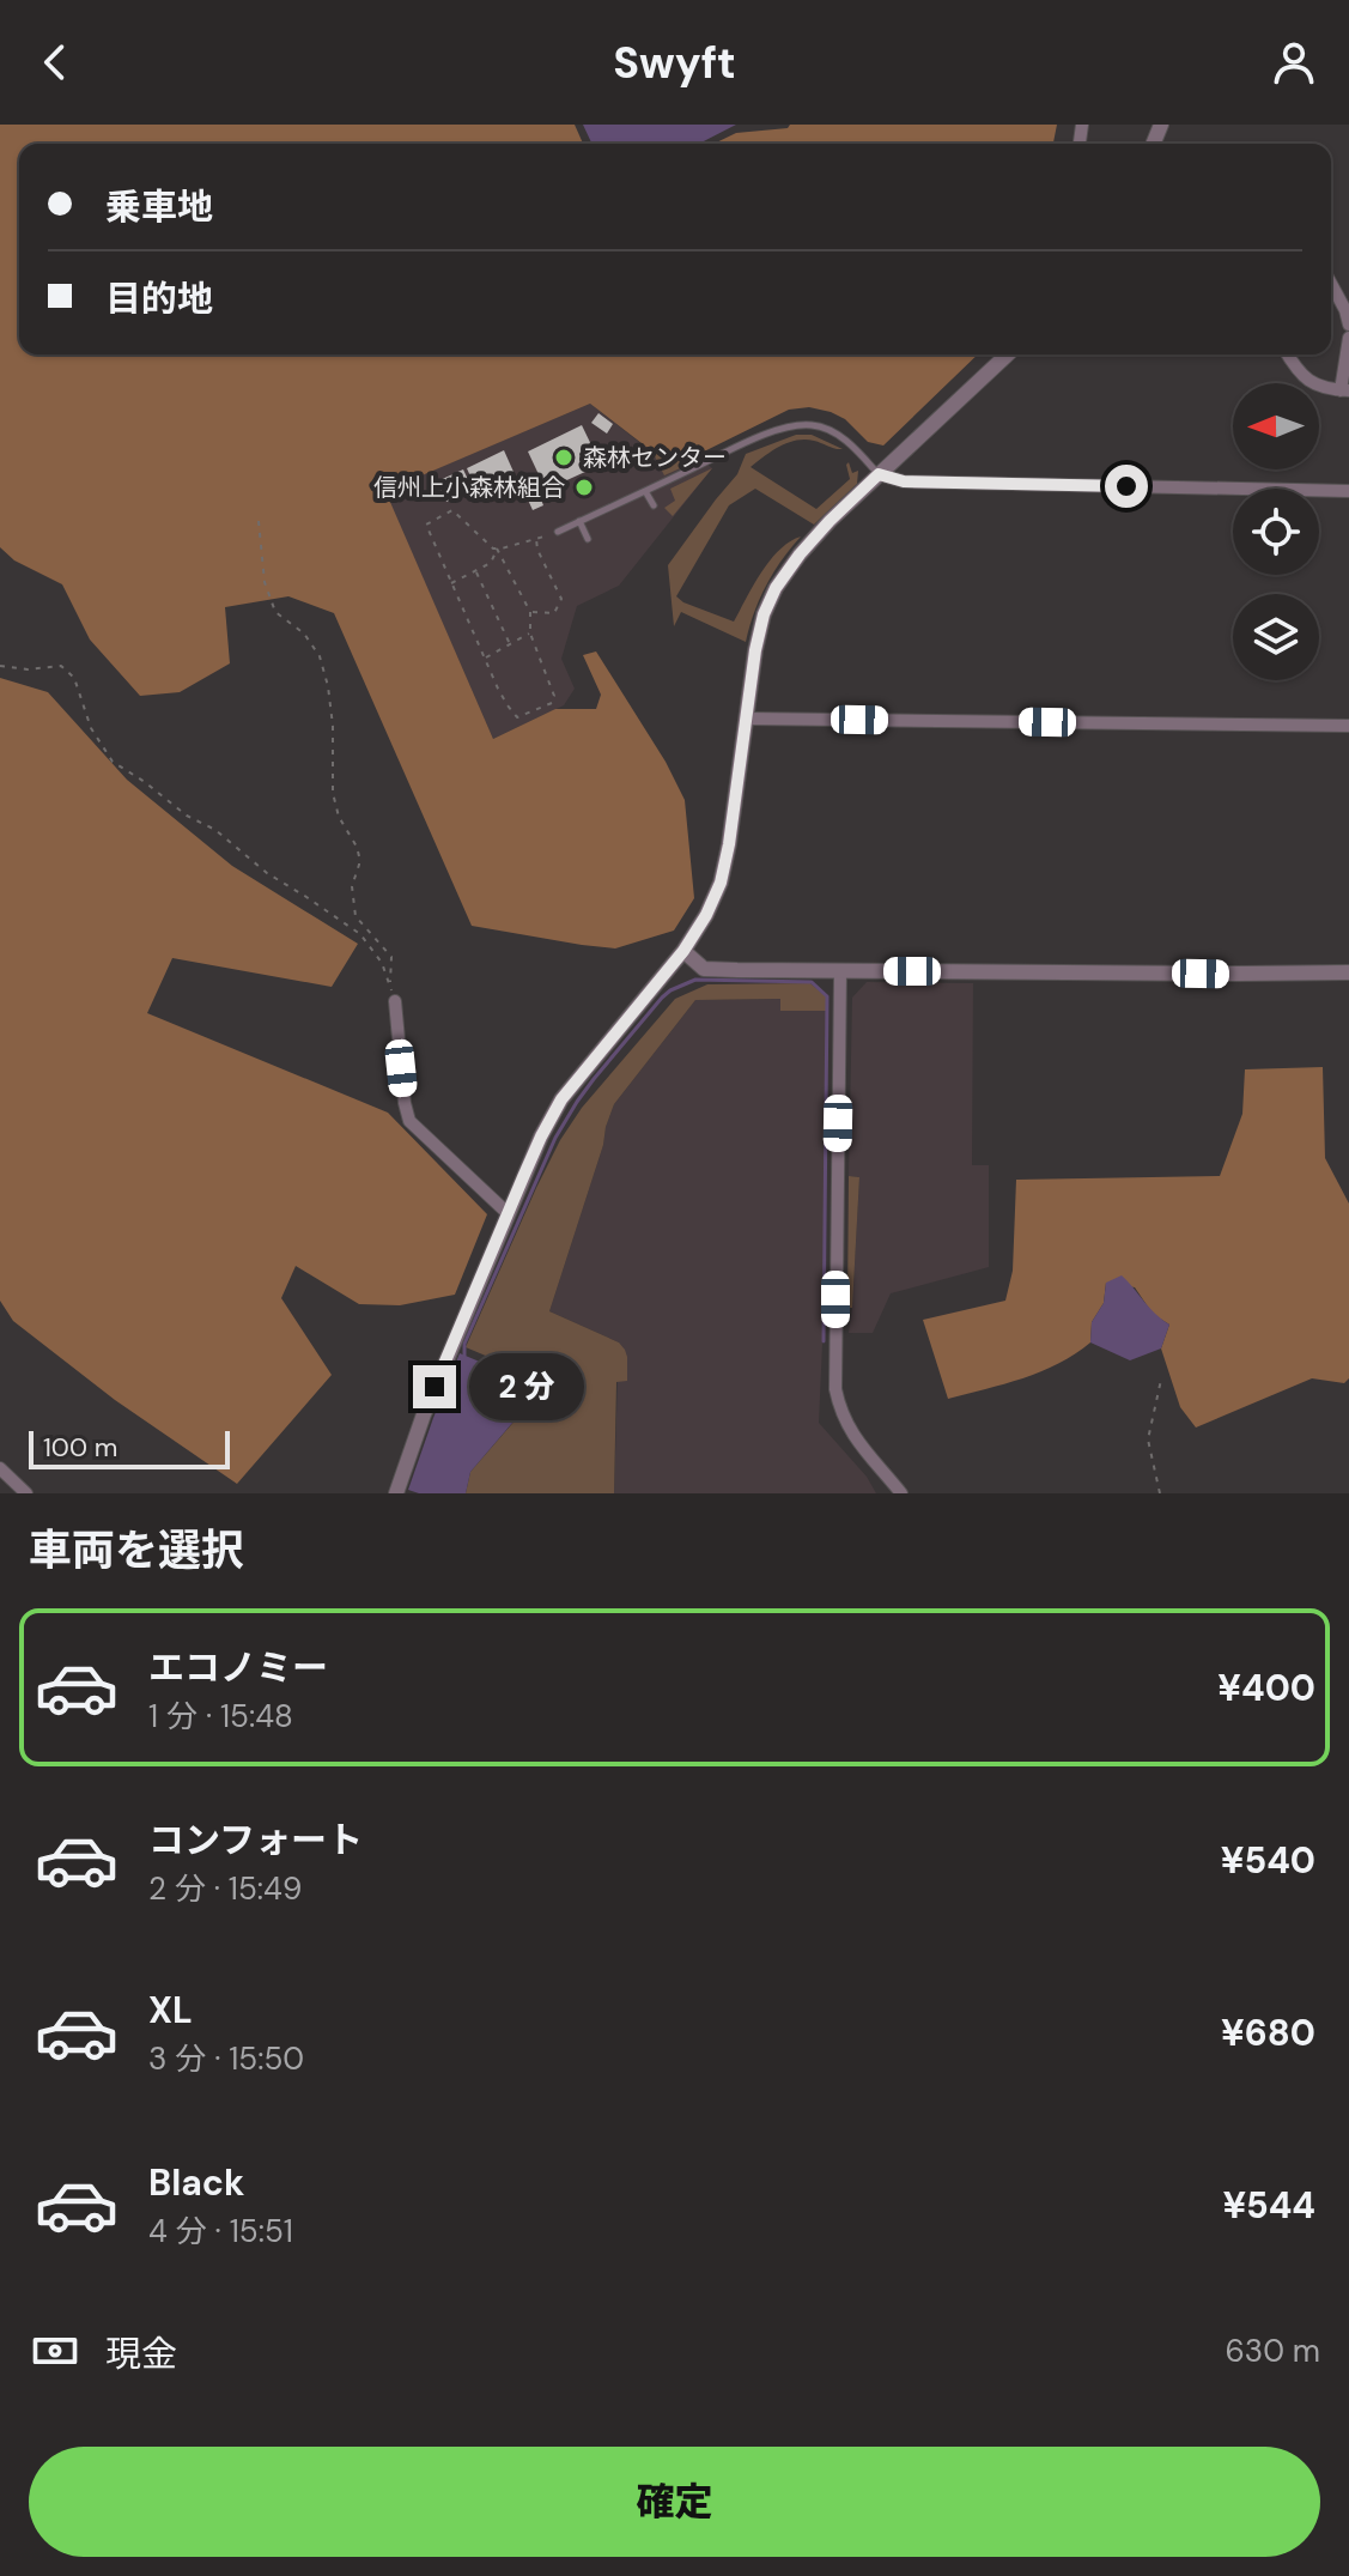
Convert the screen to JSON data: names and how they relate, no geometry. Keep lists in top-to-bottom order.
{
  "places": ["森林センター", "信州上小森林組合"],
  "scale_bar": "100 m",
  "north": "left",
  "page": {
    "header": "Swyft",
    "banner": ["乗車地", "目的地"],
    "bubble": "2 分",
    "scale": "100 m",
    "heading": "車両を選択",
    "list": [
      {
        "name": "エコノミー",
        "note": "1 分 · 15:48",
        "value": "¥400"
      },
      {
        "name": "コンフォート",
        "note": "2 分 · 15:49",
        "value": "¥540"
      },
      {
        "name": "XL",
        "note": "3 分 · 15:50",
        "value": "¥680"
      },
      {
        "name": "Black",
        "note": "4 分 · 15:51",
        "value": "¥544"
      }
    ],
    "pay": ["現金", "630 m"],
    "buttons": "確定"
  }
}
